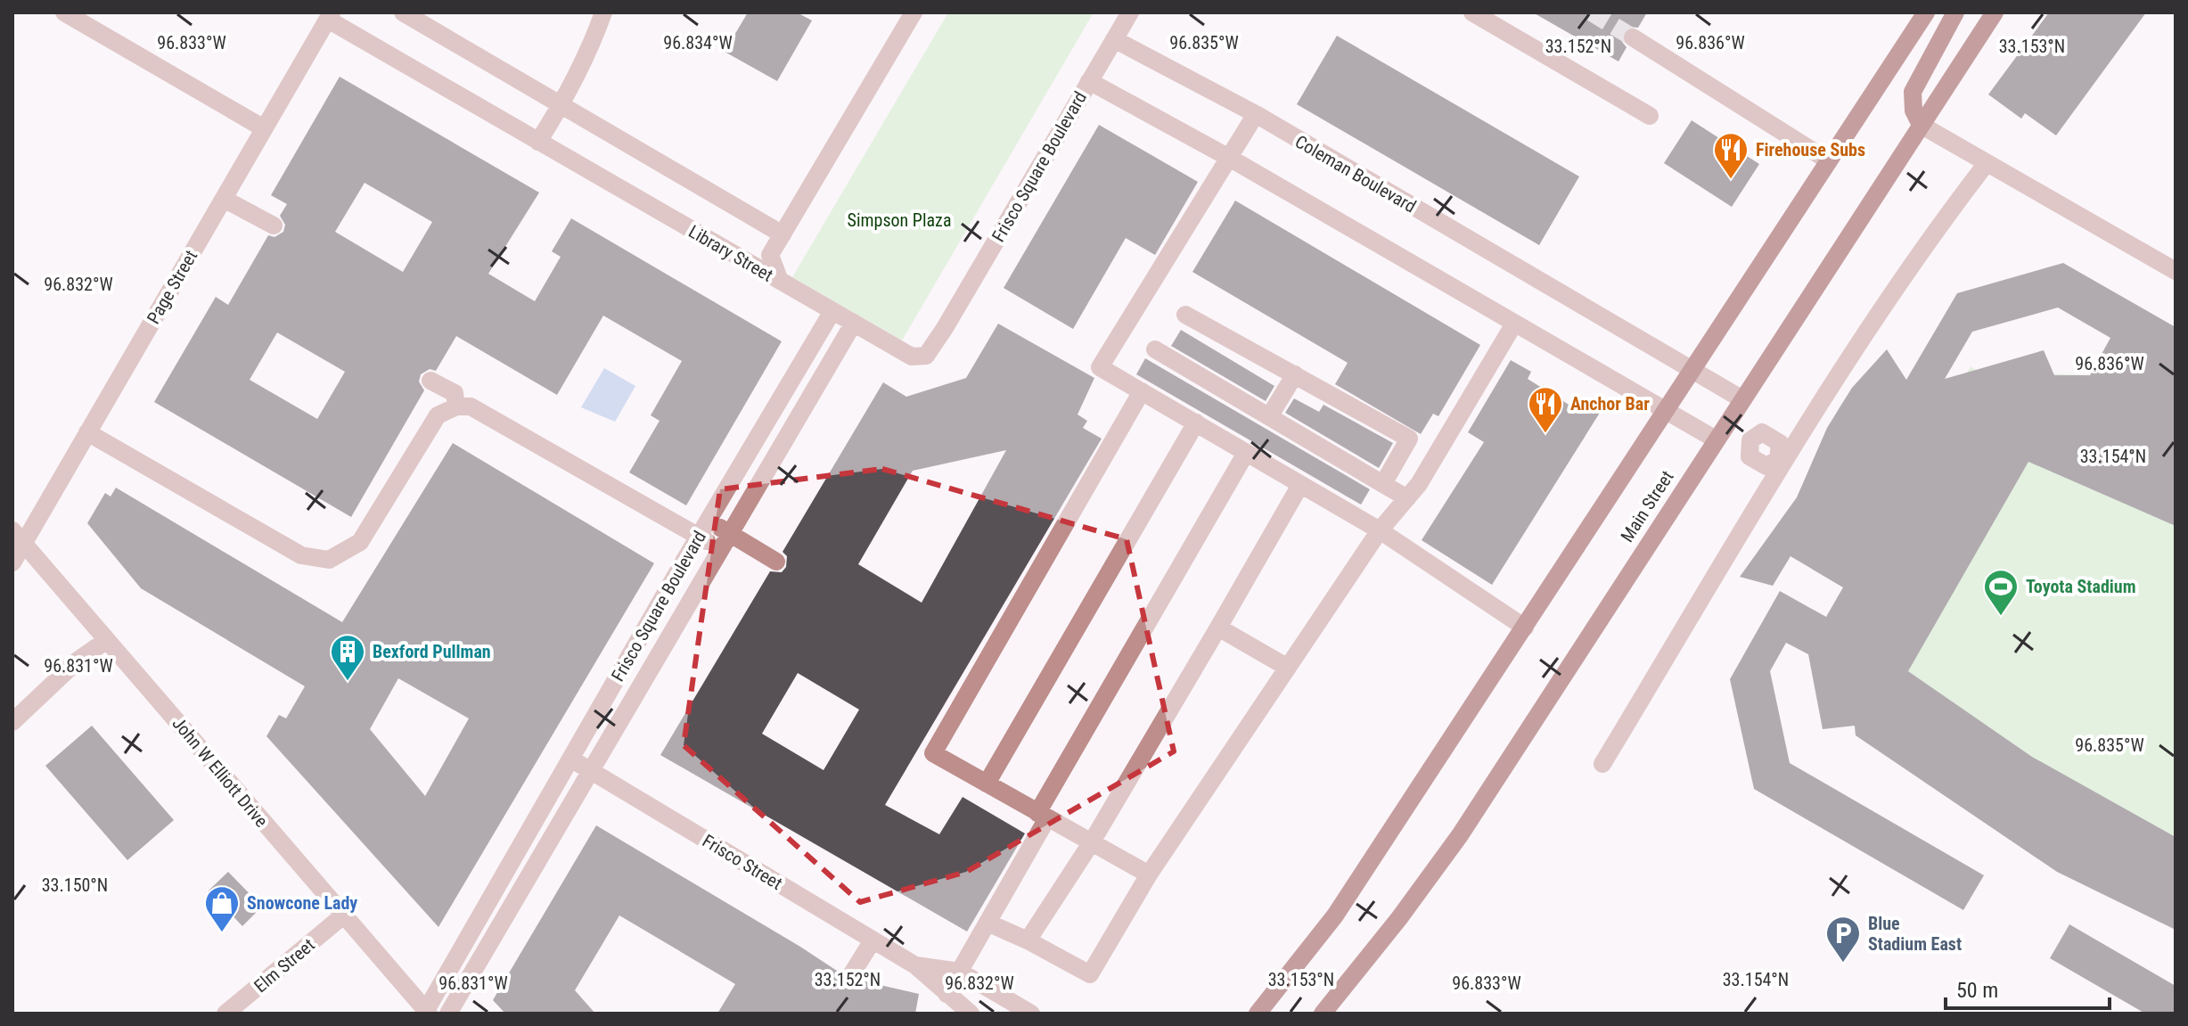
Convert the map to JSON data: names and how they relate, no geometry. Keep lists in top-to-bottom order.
{
  "streets": {
    "main road": ["Main Street"],
    "street": [
      "Frisco Square Boulevard",
      "Coleman Boulevard",
      "Library Street",
      "Page Street",
      "John W Elliott Drive",
      "Frisco Street",
      "Elm Street"
    ]
  },
  "crossings": [
    ["Frisco Square Boulevard", "Coleman Boulevard"],
    ["Frisco Square Boulevard", "Library Street"],
    ["Frisco Square Boulevard", "John W Elliott Drive"],
    ["Frisco Square Boulevard", "Frisco Street"],
    ["Coleman Boulevard", "Main Street"],
    ["Library Street", "Page Street"],
    ["Page Street", "John W Elliott Drive"],
    ["John W Elliott Drive", "Elm Street"]
  ],
  "parks": ["Simpson Plaza"],
  "places": {
    "restaurant": ["Firehouse Subs", "Anchor Bar"],
    "sports": ["Toyota Stadium"],
    "building": ["Bexford Pullman"],
    "shop": ["Snowcone Lady"],
    "parking": ["Blue Stadium East"]
  },
  "scale_bar": "50 m",
  "coordinates": [
    "96.833°W",
    "96.834°W",
    "96.835°W",
    "96.836°W",
    "33.152°N",
    "33.153°N",
    "96.832°W",
    "33.154°N",
    "96.831°W",
    "33.150°N"
  ]
}
